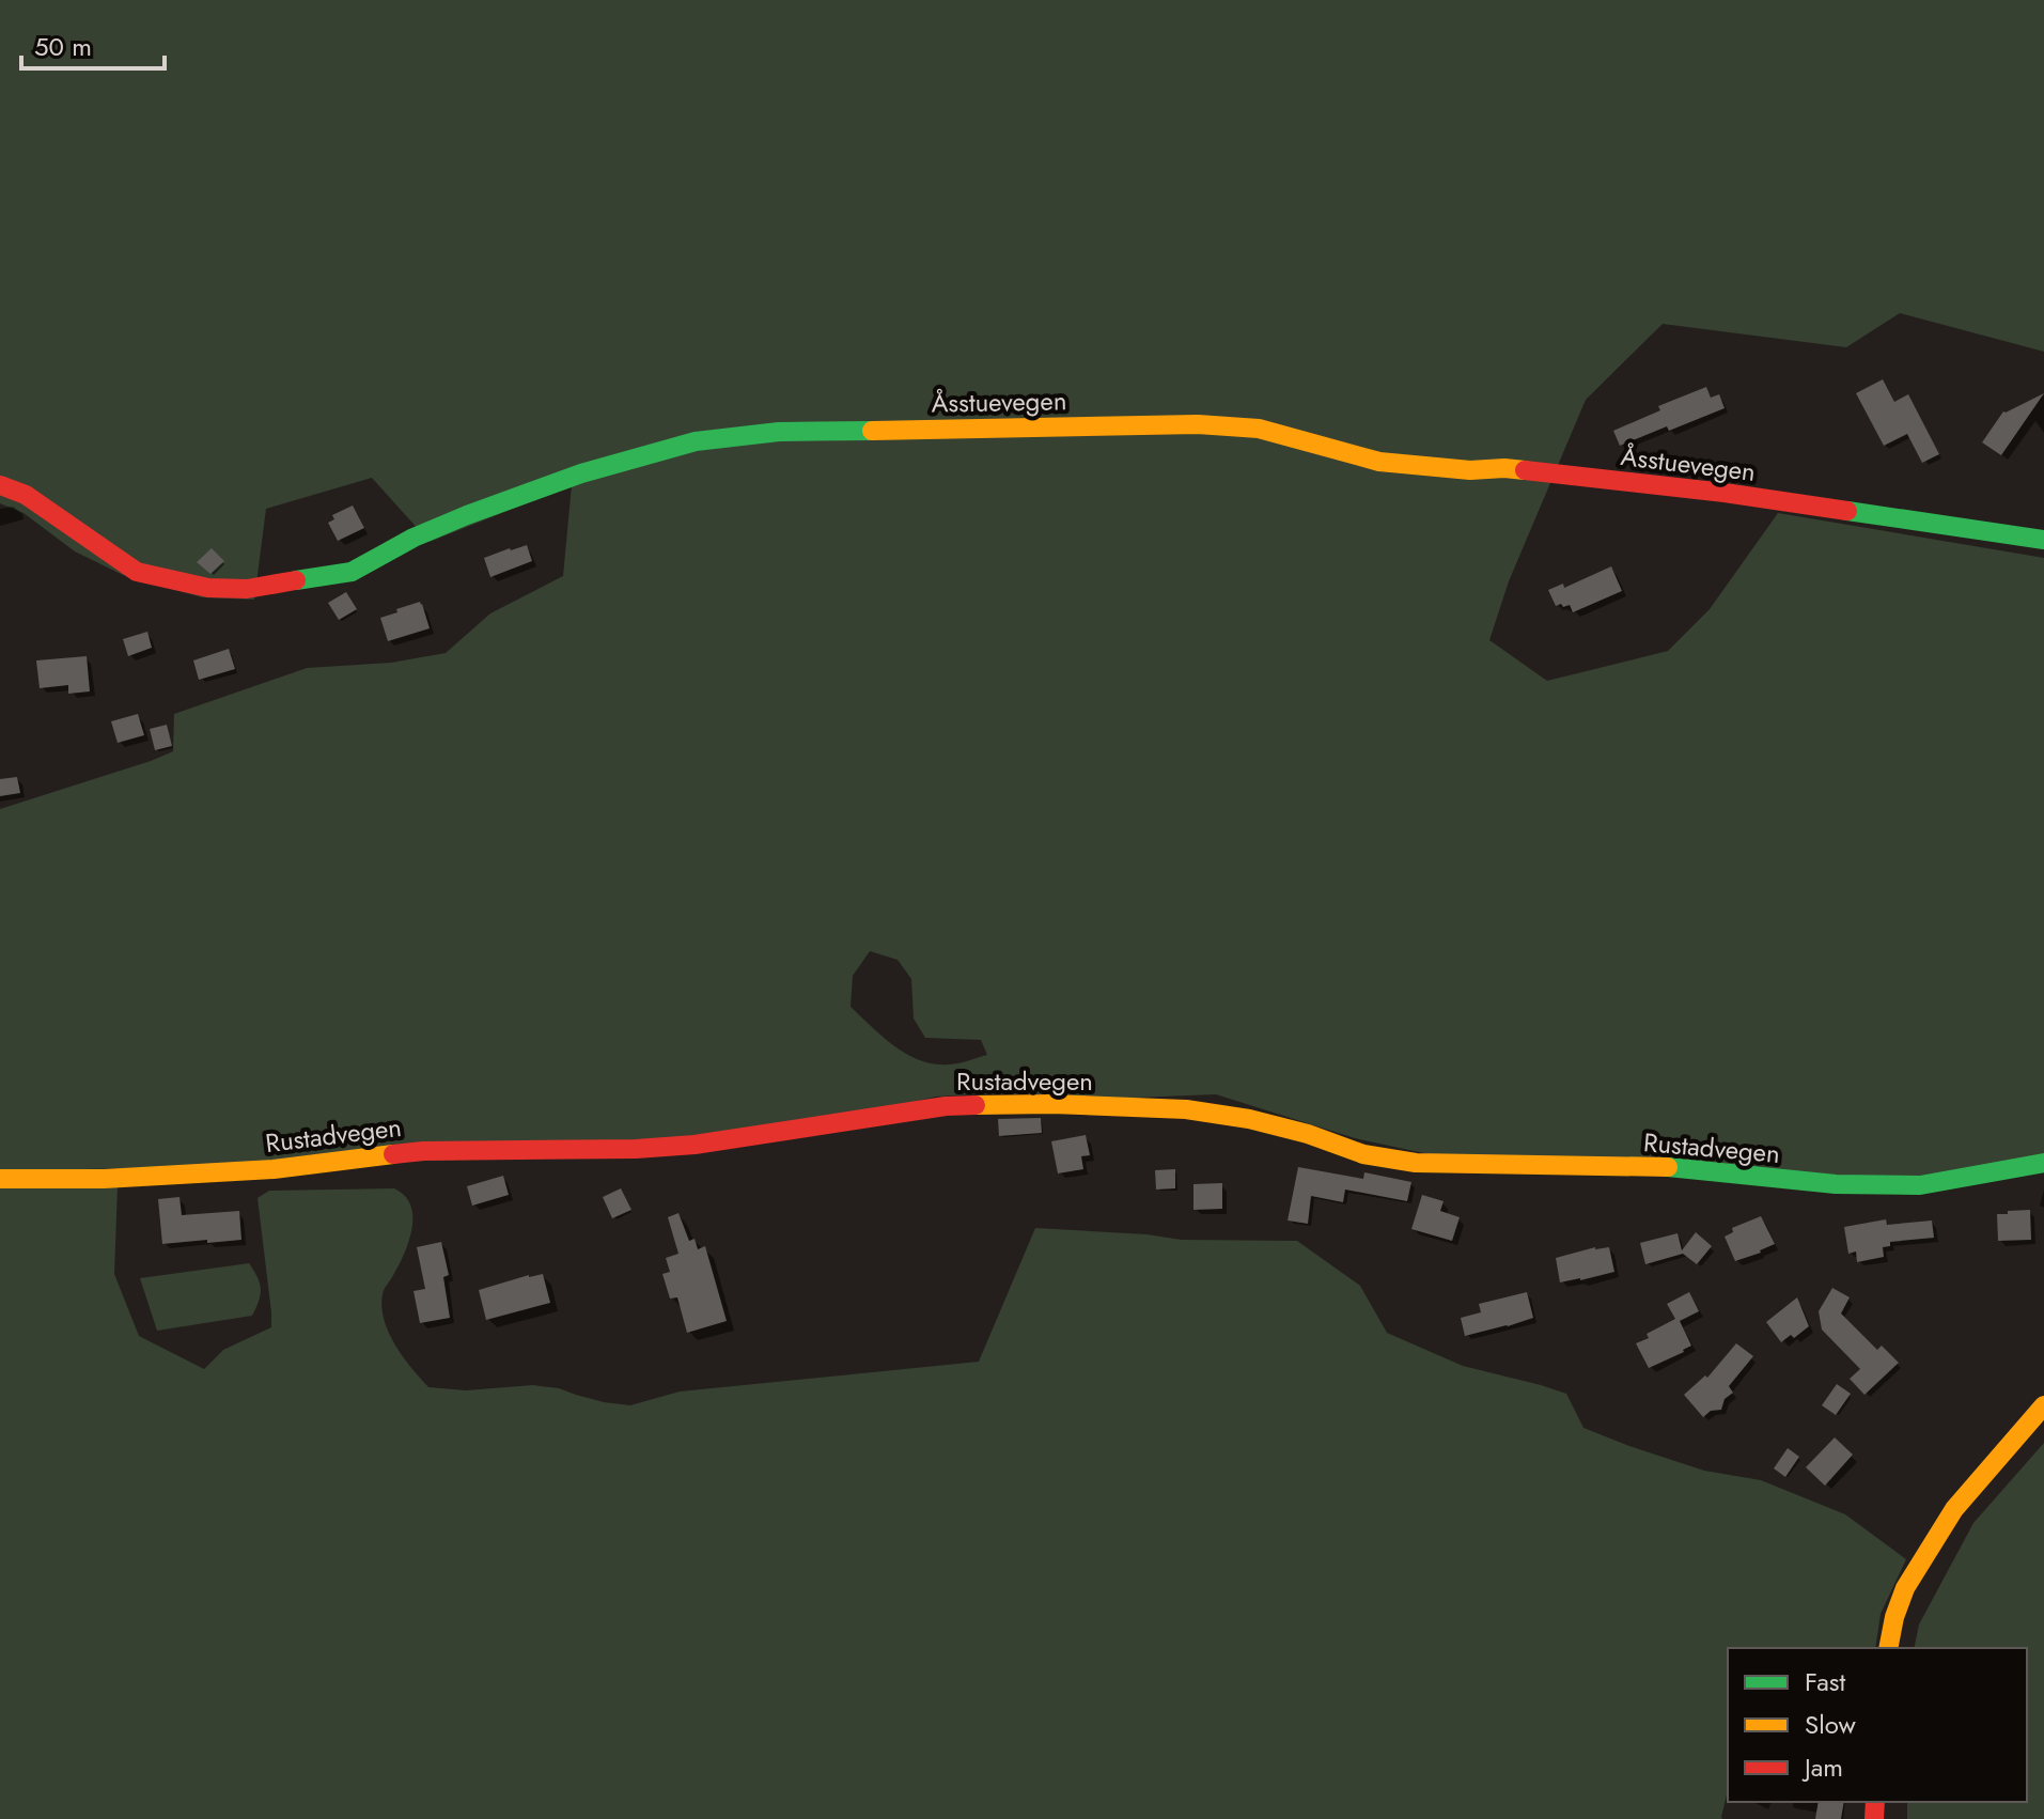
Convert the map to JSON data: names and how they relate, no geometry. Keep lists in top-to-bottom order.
{
  "streets": {
    "street": ["Åsstuevegen", "Rustadvegen"]
  },
  "legend": ["Fast", "Slow", "Jam"],
  "scale_bar": "50 m"
}
